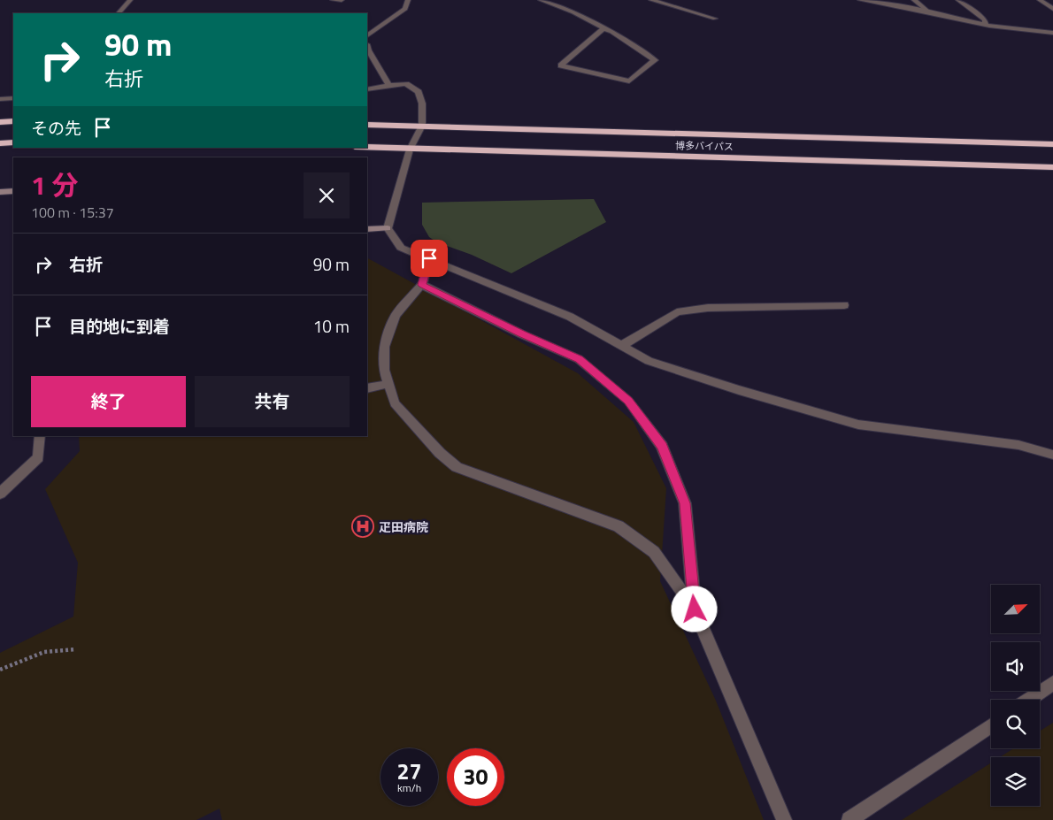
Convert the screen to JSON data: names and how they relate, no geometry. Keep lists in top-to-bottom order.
{
  "streets": {
    "highway": ["博多バイパス"]
  },
  "places": {
    "hospital": ["疋田病院"]
  },
  "north": "top right",
  "page": {
    "turn": ["90 m", "右折"],
    "then": "その先",
    "heading": ["1 分", "100 m · 15:37"],
    "list": [
      {
        "name": "右折",
        "value": "90 m"
      },
      {
        "name": "目的地に到着",
        "value": "10 m"
      }
    ],
    "buttons": ["終了", "共有"],
    "speed": "27 km/h",
    "limit": "30"
  }
}
